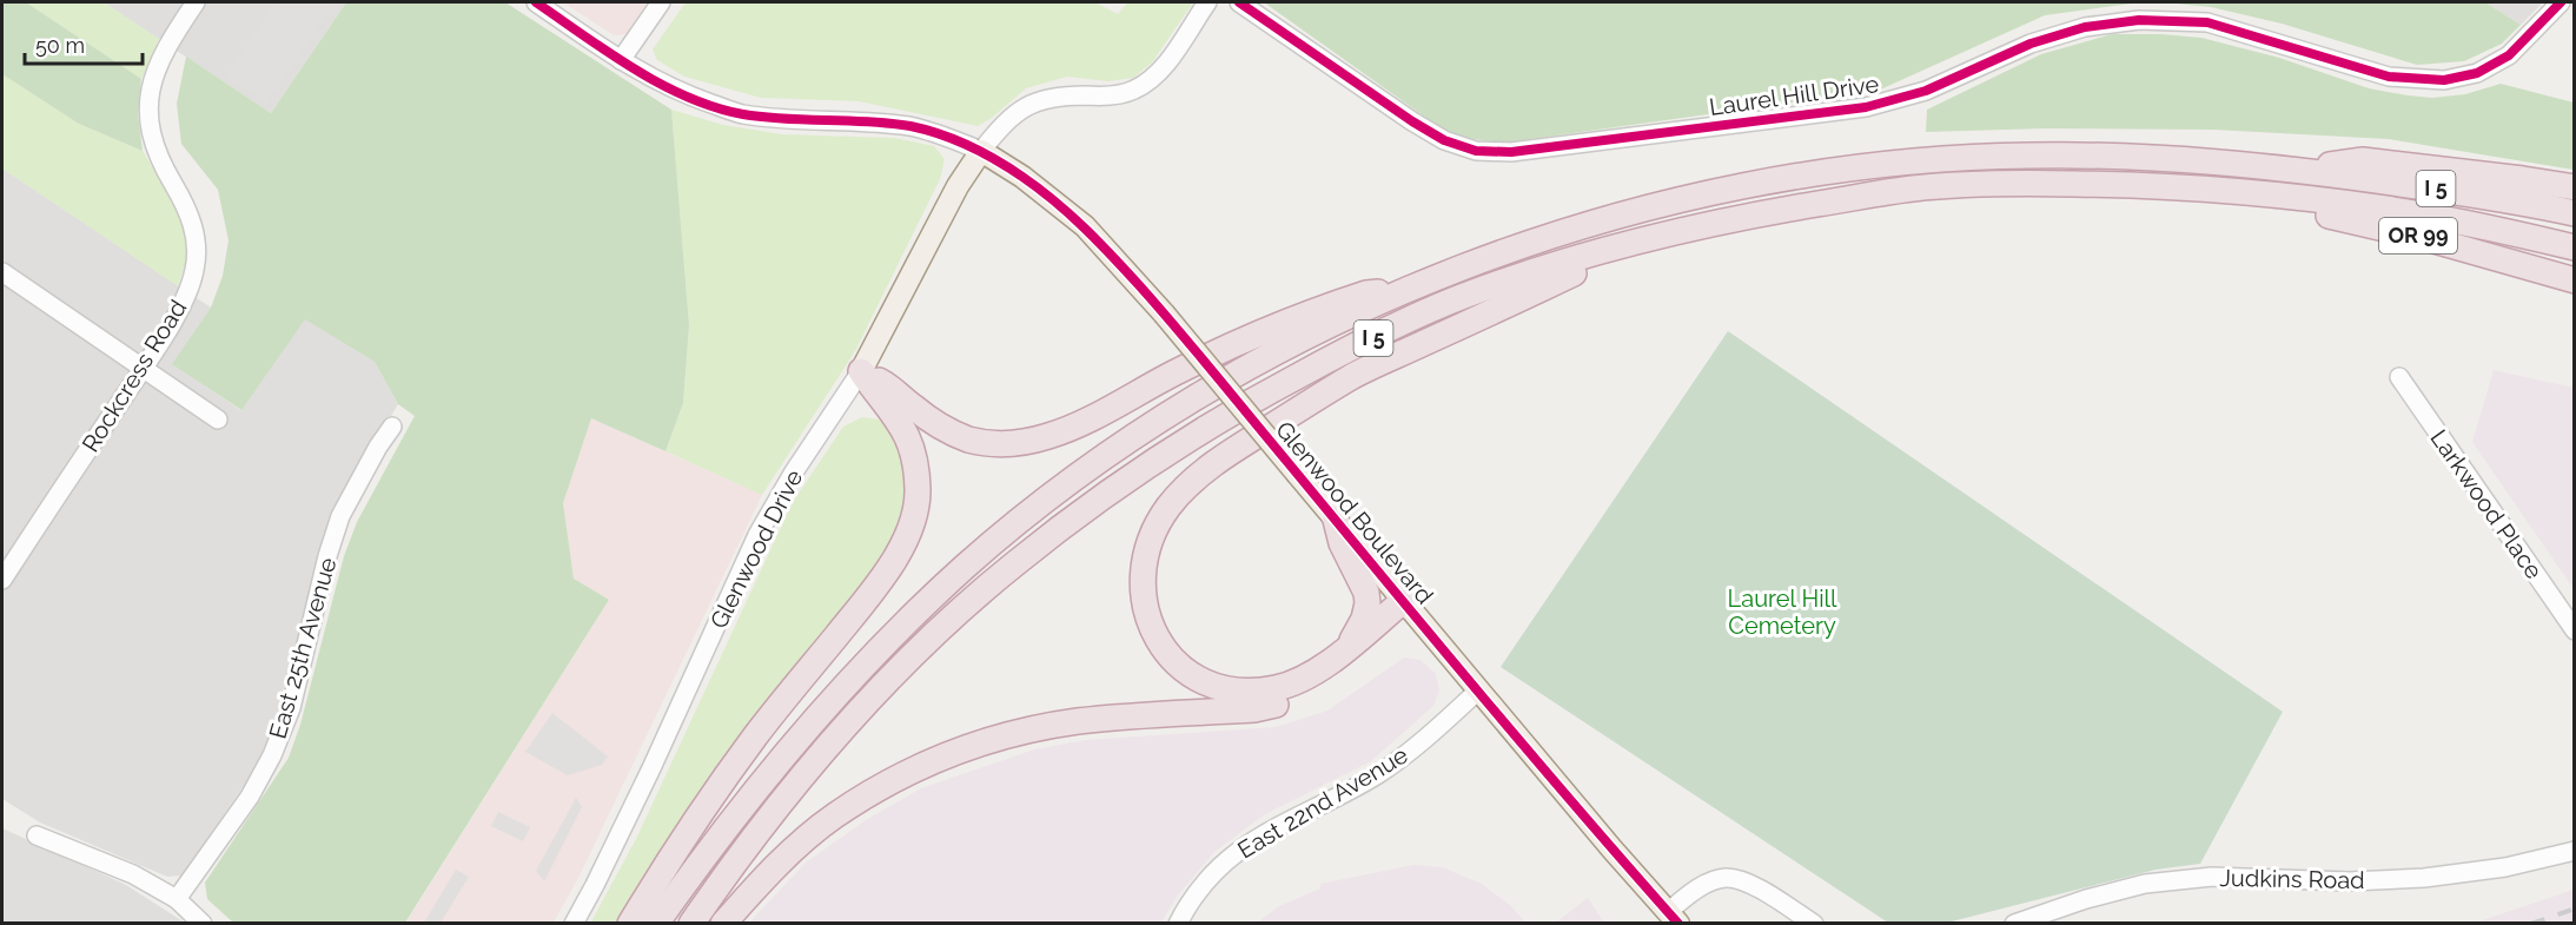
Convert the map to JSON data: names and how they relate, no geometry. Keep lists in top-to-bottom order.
{
  "streets": {
    "highway": ["I 5", "OR 99"],
    "main road": ["Glenwood Boulevard", "Glenwood Drive"],
    "street": [
      "Laurel Hill Drive",
      "Rockcress Road",
      "Larkwood Place",
      "East 25th Avenue",
      "East 22nd Avenue",
      "Judkins Road"
    ]
  },
  "crossings": [
    ["I 5", "OR 99"],
    ["Glenwood Boulevard", "Glenwood Drive"],
    ["Glenwood Boulevard", "East 22nd Avenue"]
  ],
  "parks": ["Laurel Hill Cemetery"],
  "scale_bar": "50 m"
}
